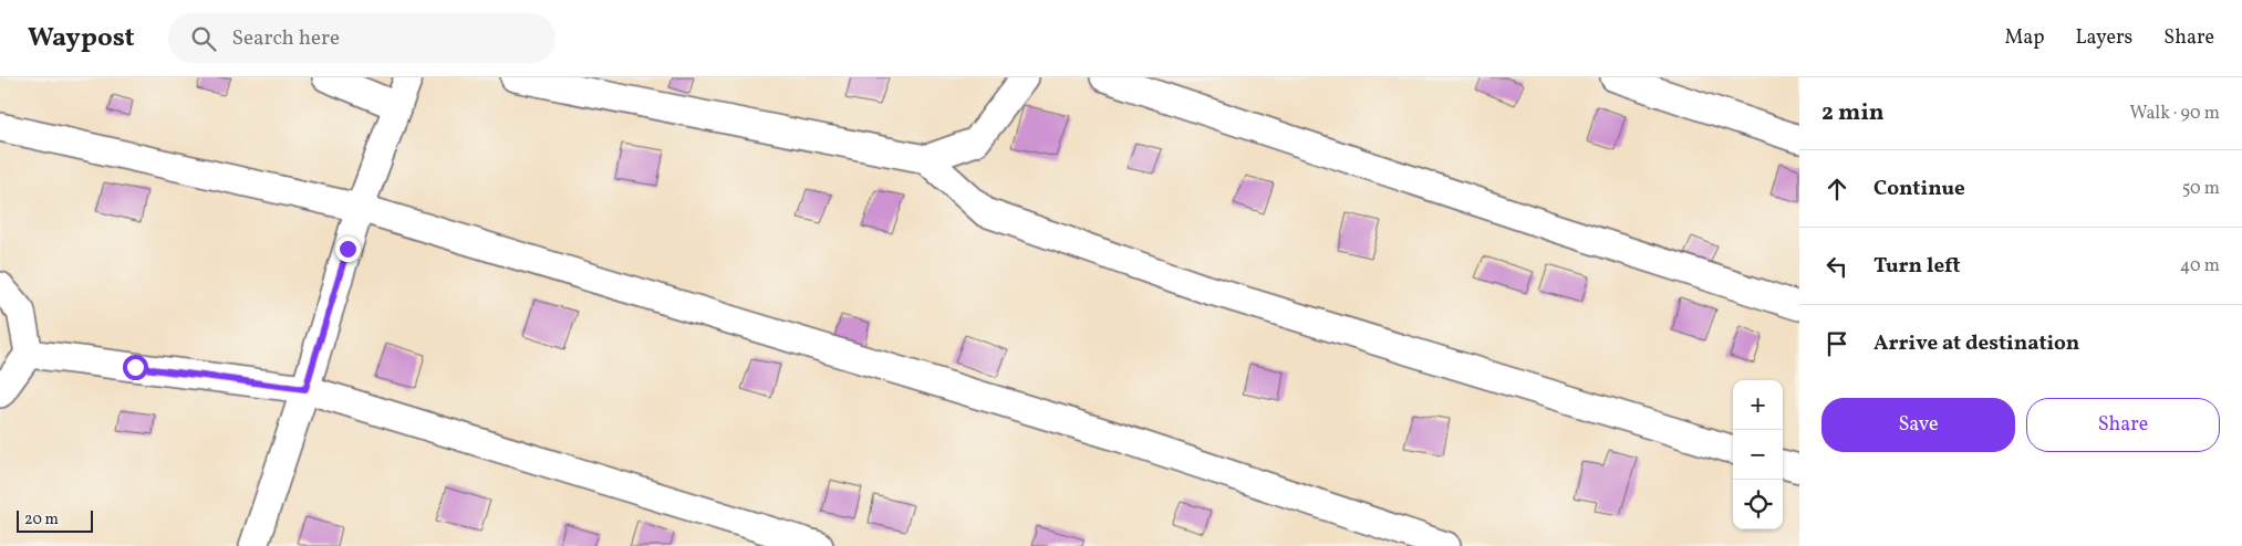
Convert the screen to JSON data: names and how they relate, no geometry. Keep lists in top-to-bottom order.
{
  "scale_bar": "20 m",
  "page": {
    "header": "Waypost",
    "search": "Search here",
    "nav": ["Map", "Layers", "Share"],
    "heading": ["2 min", "Walk · 90 m"],
    "list": [
      ["Continue", "50 m"],
      ["Turn left", "40 m"],
      "Arrive at destination"
    ],
    "map_buttons": ["+", "−"],
    "buttons": ["Save", "Share"],
    "scale": "20 m"
  }
}
